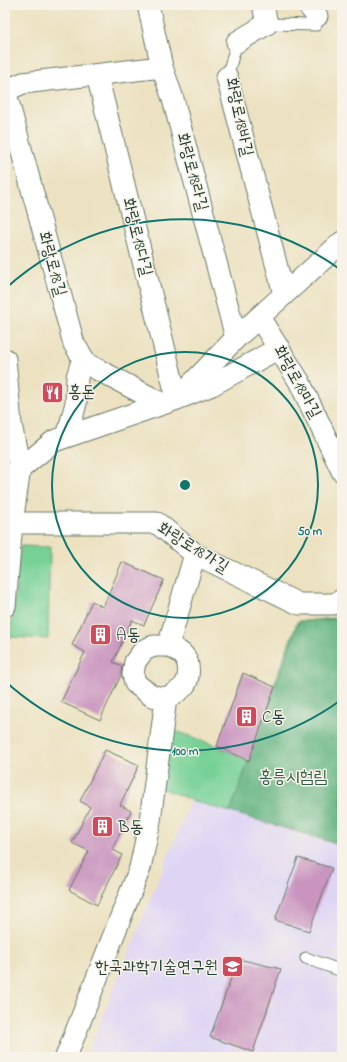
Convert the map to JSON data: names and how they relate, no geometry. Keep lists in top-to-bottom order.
{
  "streets": {
    "street": [
      "화랑로18바길",
      "화랑로18라길",
      "화랑로18다길",
      "화랑로18길",
      "화랑로18마길",
      "화랑로18가길"
    ]
  },
  "parks": ["홍릉시험림"],
  "places": {
    "restaurant": ["홍돈"],
    "building": ["A동", "C동", "B동"],
    "school or university": ["한국과학기술연구원"]
  },
  "rings": ["50 m", "100 m"]
}
